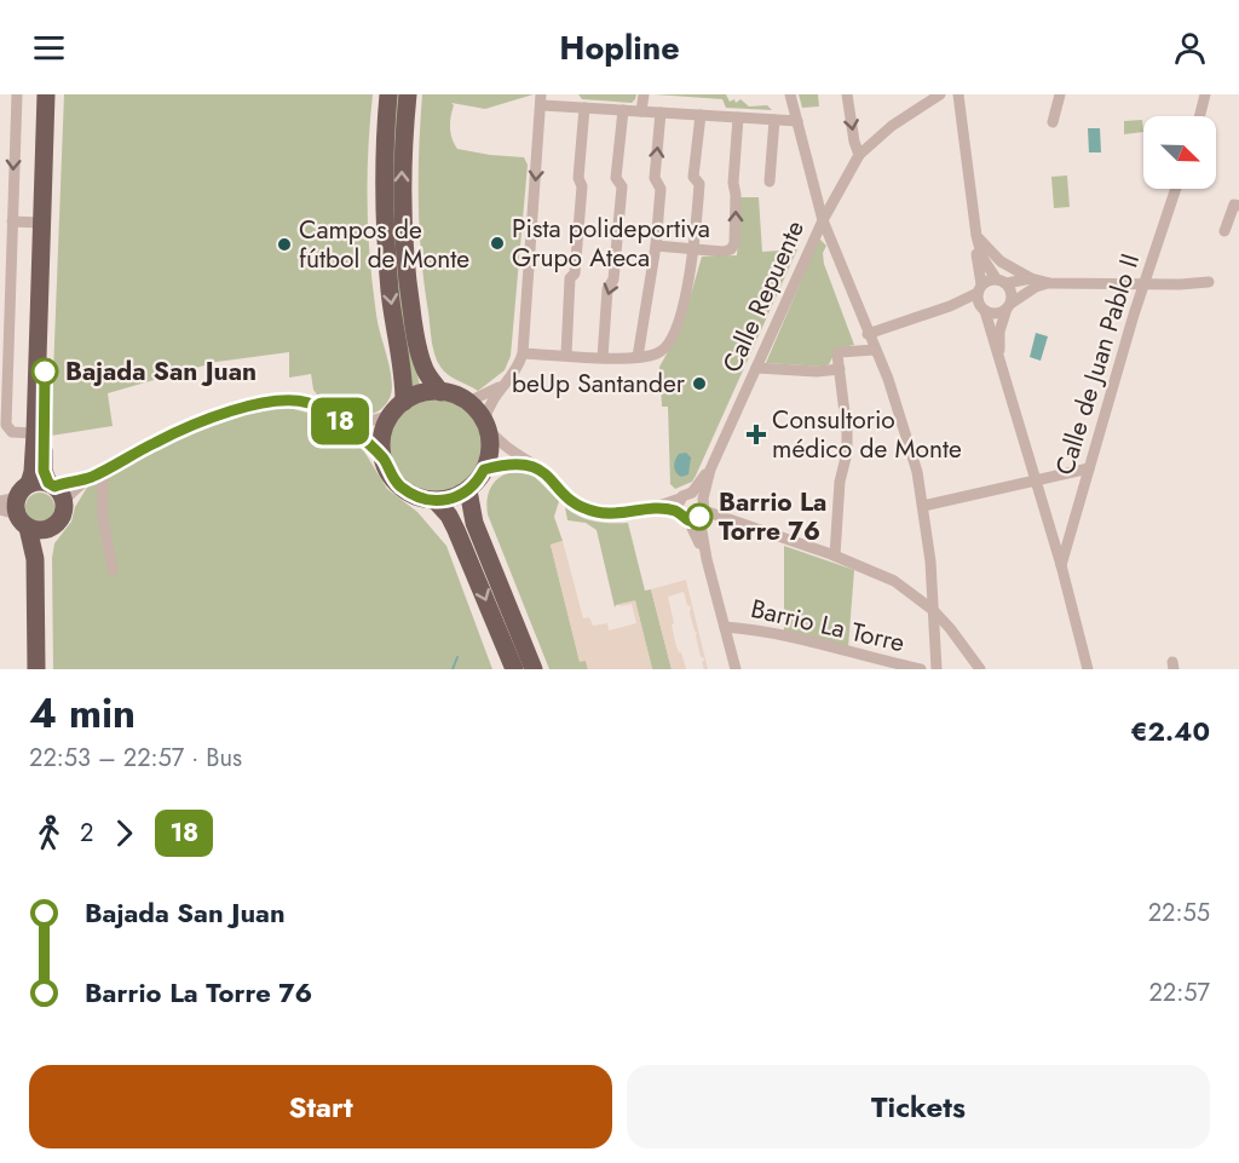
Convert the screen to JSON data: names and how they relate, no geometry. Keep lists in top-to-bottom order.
{
  "streets": {
    "street": ["Calle Repuente", "Calle de Juan Pablo II", "Barrio La Torre"]
  },
  "crossings": [
    ["Calle Repuente", "Barrio La Torre"]
  ],
  "places": {
    "other": [
      "Pista polideportiva Grupo Ateca",
      "Campos de fútbol de Monte",
      "Bajada San Juan",
      "beUp Santander",
      "Barrio La Torre 76"
    ],
    "health": ["Consultorio médico de Monte"]
  },
  "lines": ["bus line 18"],
  "north": "bottom right",
  "page": {
    "header": "Hopline",
    "on_map": "18",
    "heading": ["4 min", "22:53 – 22:57 · Bus", "€2.40"],
    "legs": ["2", "18"],
    "list": [
      {
        "name": "Bajada San Juan",
        "value": "22:55"
      },
      {
        "name": "Barrio La Torre 76",
        "value": "22:57"
      }
    ],
    "buttons": ["Start", "Tickets"]
  }
}
